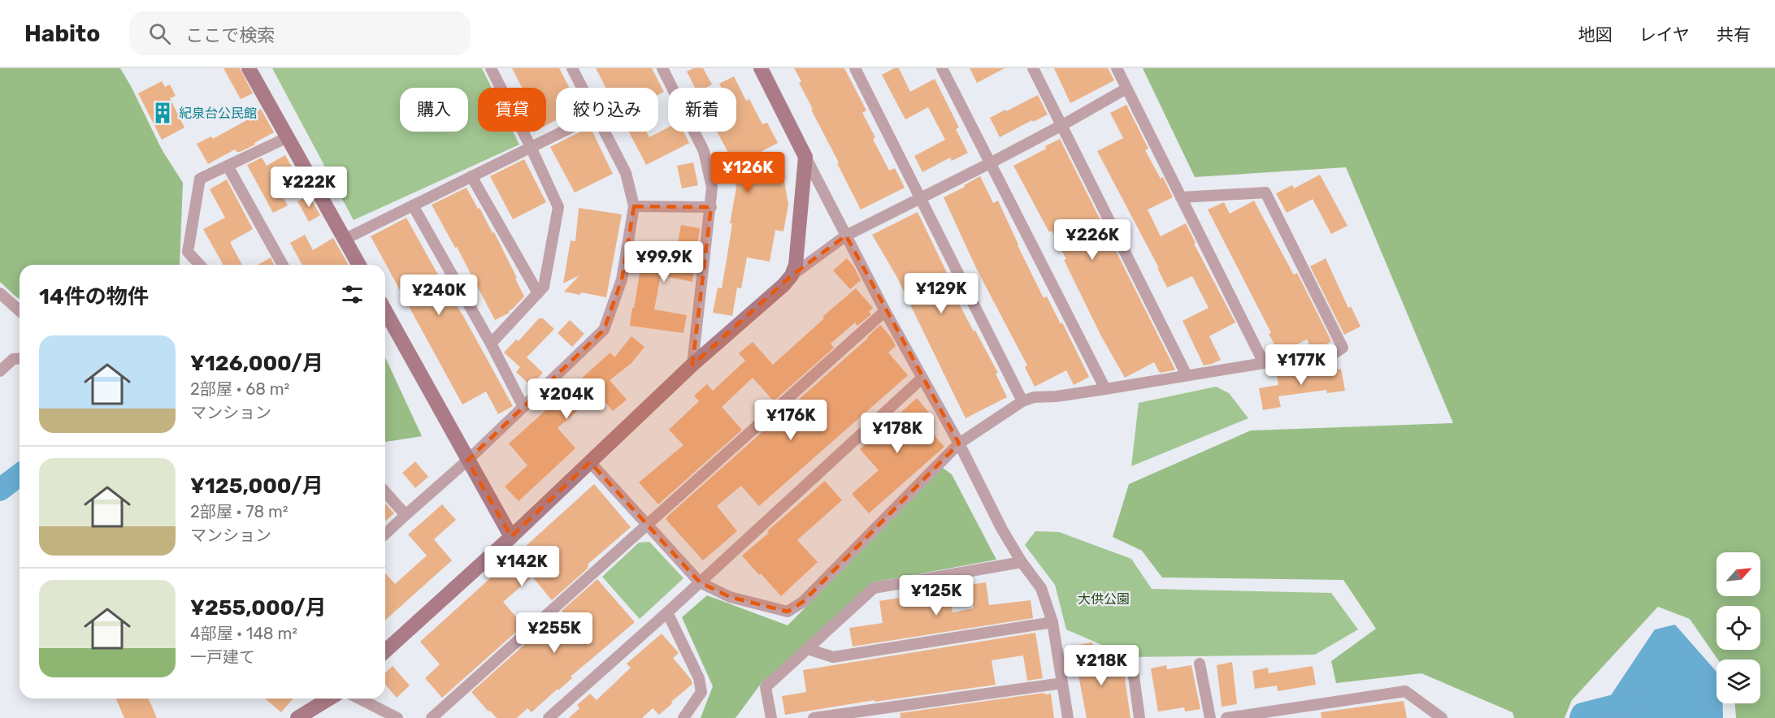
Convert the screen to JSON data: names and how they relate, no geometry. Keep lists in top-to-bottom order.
{
  "parks": ["大供公園"],
  "places": {
    "building": ["紀泉台公民館"]
  },
  "north": "top right",
  "page": {
    "header": "Habito",
    "search": "ここで検索",
    "nav": ["地図", "レイヤ", "共有"],
    "chip": [
      "購入",
      "賃貸",
      "絞り込み",
      "新着"
    ],
    "price": [
      "¥126K",
      "¥222K",
      "¥226K",
      "¥99.9K",
      "¥129K",
      "¥240K",
      "¥177K",
      "¥204K",
      "¥176K",
      "¥178K",
      "¥142K",
      "¥125K",
      "¥255K",
      "¥218K"
    ],
    "heading": "14件の物件",
    "list": [
      {
        "name": "¥126,000/月",
        "note": "2部屋 · 68 m² · マンション"
      },
      {
        "name": "¥125,000/月",
        "note": "2部屋 · 78 m² · マンション"
      },
      {
        "name": "¥255,000/月",
        "note": "4部屋 · 148 m² · 一戸建て"
      }
    ]
  }
}
